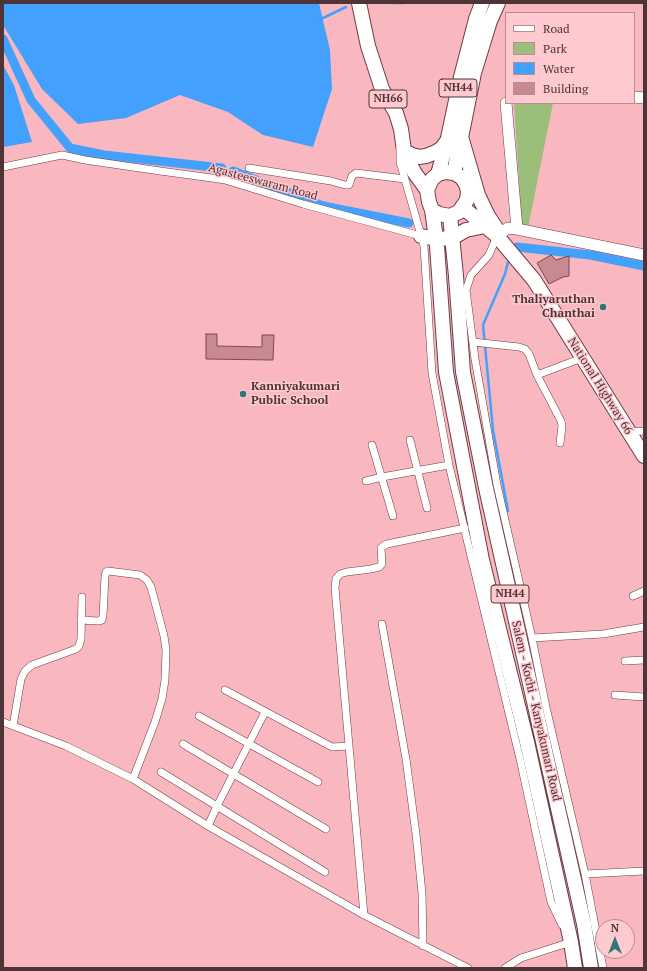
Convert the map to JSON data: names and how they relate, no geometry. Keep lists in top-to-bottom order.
{
  "streets": {
    "highway": [
      "NH44",
      "NH66",
      "National Highway 66",
      "Salem - Kochi - Kanyakumari Road"
    ],
    "street": ["Agasteeswaram Road"]
  },
  "crossings": [
    ["NH44", "NH66"],
    ["NH44", "National Highway 66"],
    ["NH44", "Salem - Kochi - Kanyakumari Road"],
    ["NH66", "National Highway 66"],
    ["NH66", "Salem - Kochi - Kanyakumari Road"],
    ["National Highway 66", "Salem - Kochi - Kanyakumari Road"]
  ],
  "places": ["Thaliyaruthan Chanthai", "Kanniyakumari Public School"],
  "legend": [
    "Road",
    "Park",
    "Water",
    "Building"
  ],
  "north": "top"
}
